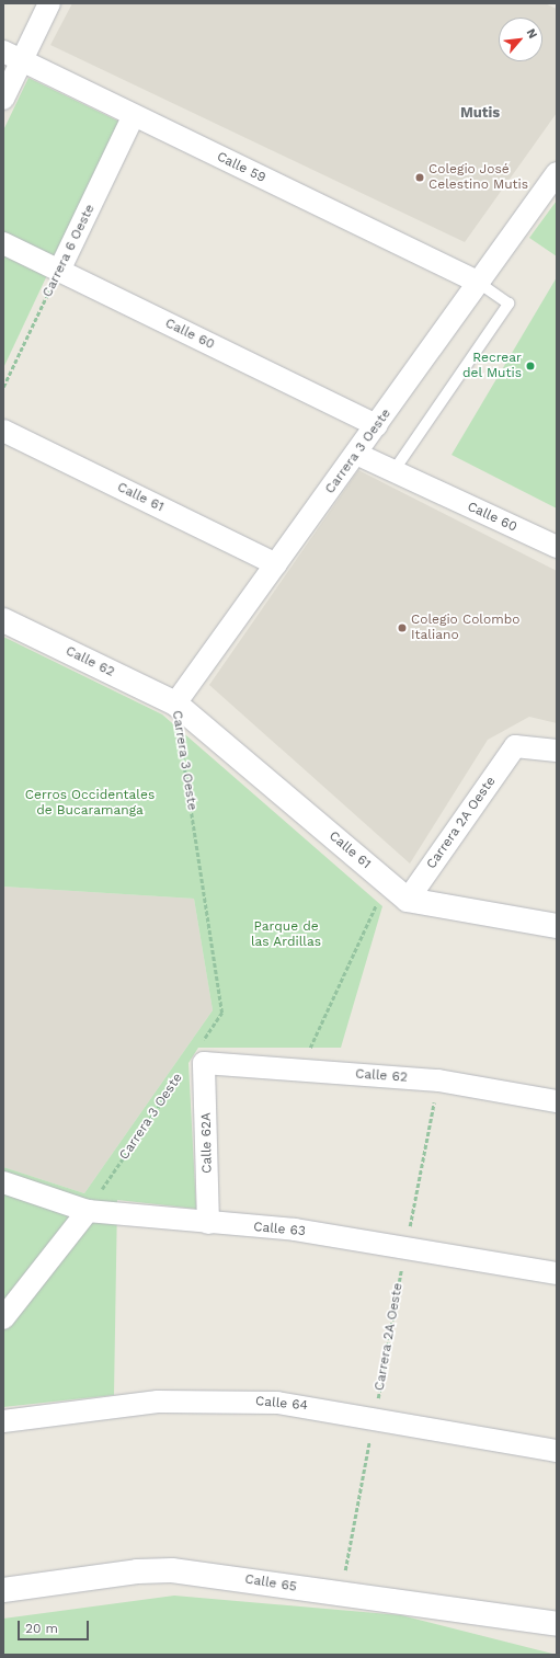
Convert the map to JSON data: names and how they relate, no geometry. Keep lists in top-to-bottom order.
{
  "streets": {
    "street": [
      "Calle 59",
      "Carrera 6 Oeste",
      "Calle 60",
      "Carrera 3 Oeste",
      "Calle 61",
      "Calle 62",
      "Carrera 2A Oeste",
      "Calle 62A",
      "Calle 63",
      "Calle 64",
      "Calle 65"
    ]
  },
  "crossings": [
    ["Calle 59", "Carrera 6 Oeste"],
    ["Calle 59", "Carrera 3 Oeste"],
    ["Carrera 6 Oeste", "Calle 60"],
    ["Calle 60", "Carrera 3 Oeste"],
    ["Carrera 3 Oeste", "Calle 61"],
    ["Carrera 3 Oeste", "Calle 62"],
    ["Carrera 3 Oeste", "Calle 62A"],
    ["Carrera 3 Oeste", "Calle 63"],
    ["Calle 61", "Calle 62"],
    ["Calle 61", "Carrera 2A Oeste"],
    ["Calle 62", "Carrera 2A Oeste"],
    ["Calle 62", "Calle 62A"],
    ["Carrera 2A Oeste", "Calle 63"],
    ["Carrera 2A Oeste", "Calle 64"],
    ["Carrera 2A Oeste", "Calle 65"],
    ["Calle 62A", "Calle 63"]
  ],
  "districts": ["Mutis"],
  "parks": ["Cerros Occidentales de Bucaramanga", "Parque de las Ardillas"],
  "places": ["Colegio José Celestino Mutis", "Recrear del Mutis", "Colegio Colombo Italiano"],
  "scale_bar": "20 m",
  "north": "top right"
}
